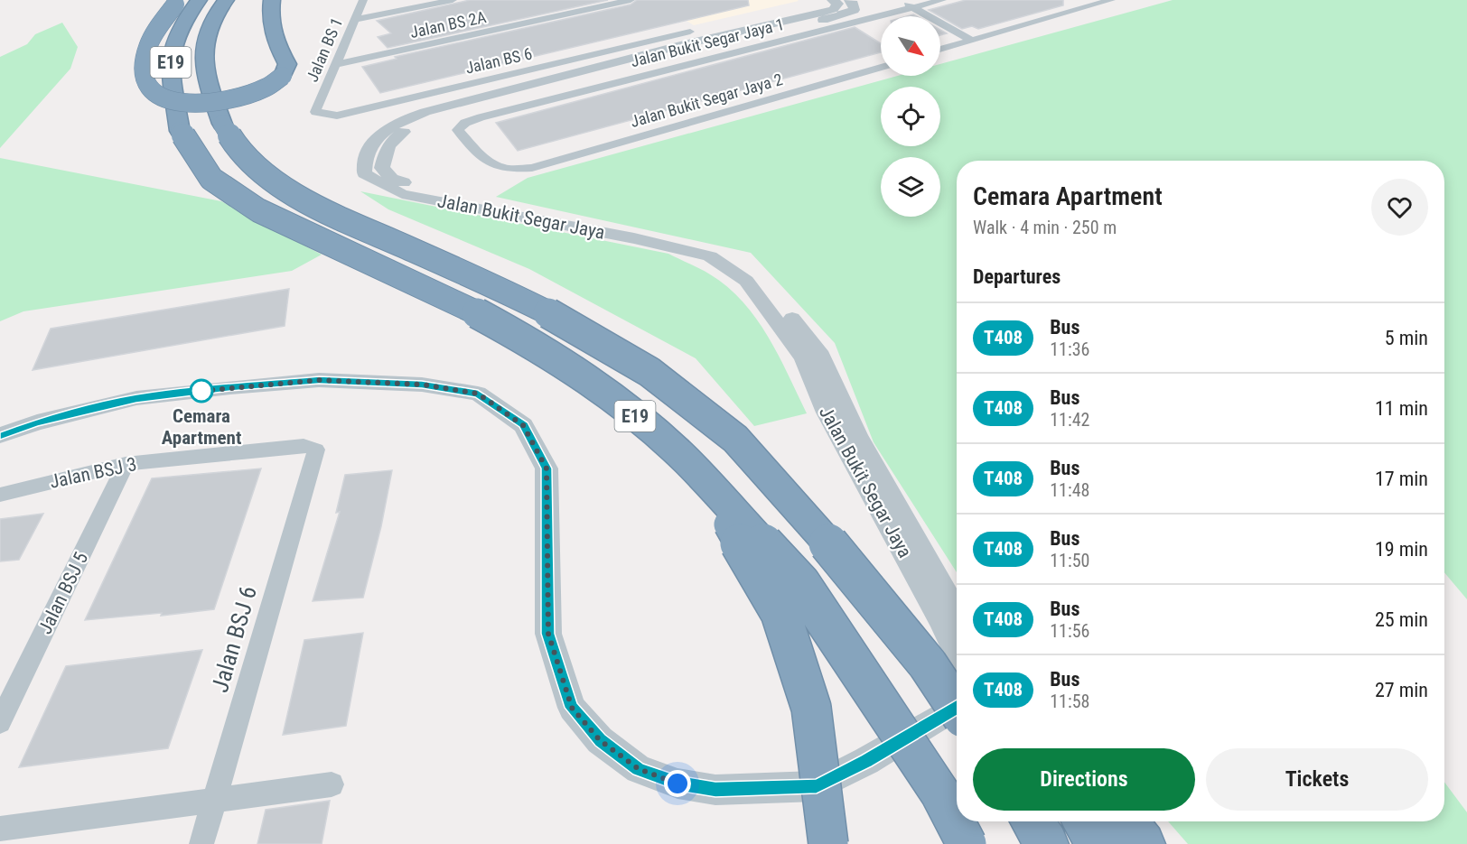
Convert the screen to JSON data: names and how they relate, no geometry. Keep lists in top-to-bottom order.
{
  "streets": {
    "highway": ["E19"],
    "street": [
      "Jalan BS 2A",
      "Jalan Bukit Segar Jaya 1",
      "Jalan BS 1",
      "Jalan BS 6",
      "Jalan Bukit Segar Jaya 2",
      "Jalan Bukit Segar Jaya",
      "Jalan BSJ 3",
      "Jalan BSJ 5",
      "Jalan BSJ 6"
    ]
  },
  "crossings": [
    ["Jalan BS 2A", "Jalan BS 1"],
    ["Jalan Bukit Segar Jaya 1", "Jalan Bukit Segar Jaya 2"],
    ["Jalan BS 1", "Jalan BS 6"],
    ["Jalan BSJ 3", "Jalan BSJ 5"],
    ["Jalan BSJ 3", "Jalan BSJ 6"]
  ],
  "places": ["Cemara Apartment"],
  "lines": ["bus line T408"],
  "north": "bottom right",
  "page": {
    "heading": [
      ["Cemara Apartment", "Walk · 4 min · 250 m"],
      "Departures"
    ],
    "list": [
      {
        "mark": "T408",
        "name": "Bus",
        "note": "11:36",
        "value": "5 min"
      },
      {
        "mark": "T408",
        "name": "Bus",
        "note": "11:42",
        "value": "11 min"
      },
      {
        "mark": "T408",
        "name": "Bus",
        "note": "11:48",
        "value": "17 min"
      },
      {
        "mark": "T408",
        "name": "Bus",
        "note": "11:50",
        "value": "19 min"
      },
      {
        "mark": "T408",
        "name": "Bus",
        "note": "11:56",
        "value": "25 min"
      },
      {
        "mark": "T408",
        "name": "Bus",
        "note": "11:58",
        "value": "27 min"
      }
    ],
    "buttons": ["Directions", "Tickets"]
  }
}
